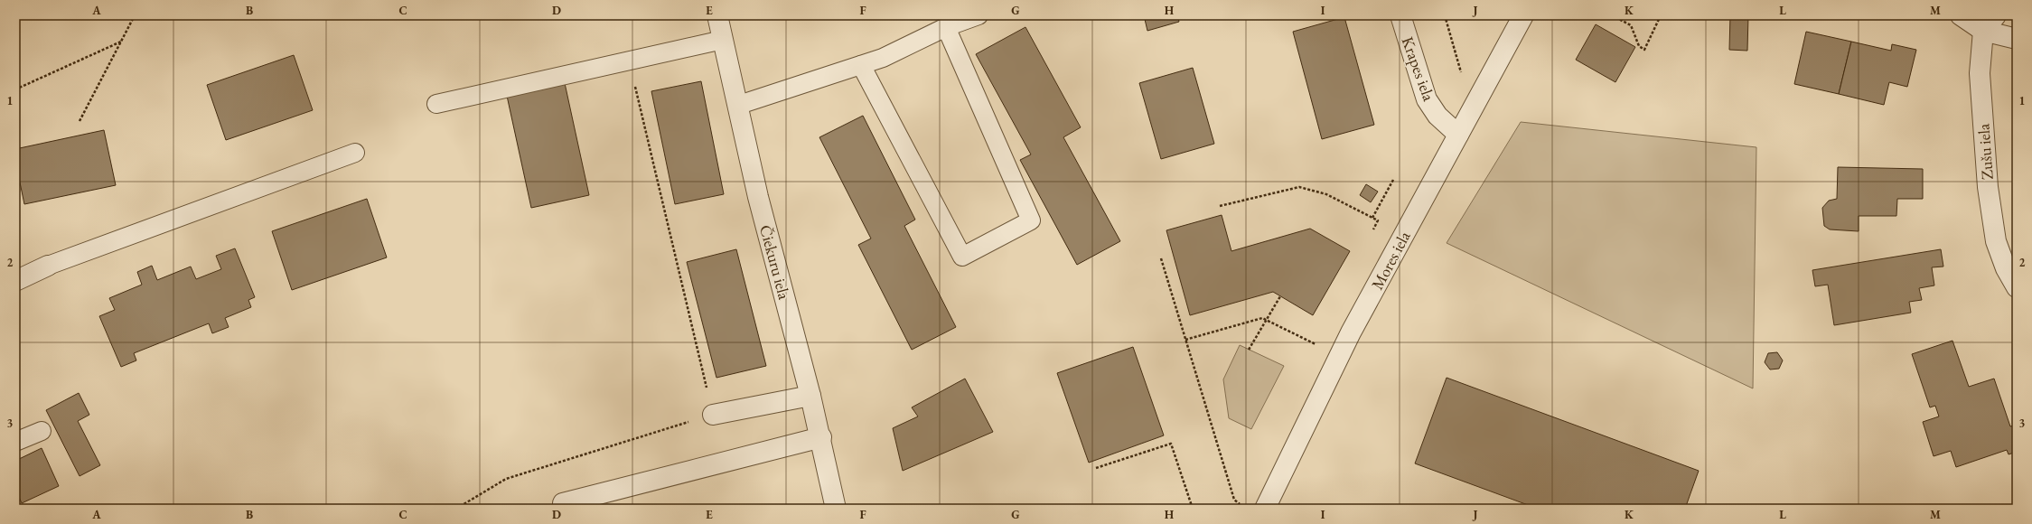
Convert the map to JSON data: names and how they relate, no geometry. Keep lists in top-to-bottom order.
{
  "streets": {
    "street": [
      "Krapes iela",
      "Zušu iela",
      "Mores iela",
      "Čiekuru iela"
    ]
  },
  "crossings": [
    ["Krapes iela", "Mores iela"]
  ],
  "grid": {
    "columns": [
      "A",
      "B",
      "C",
      "D",
      "E",
      "F",
      "G",
      "H",
      "I",
      "J",
      "K",
      "L",
      "M"
    ],
    "rows": ["1", "2", "3"]
  }
}
